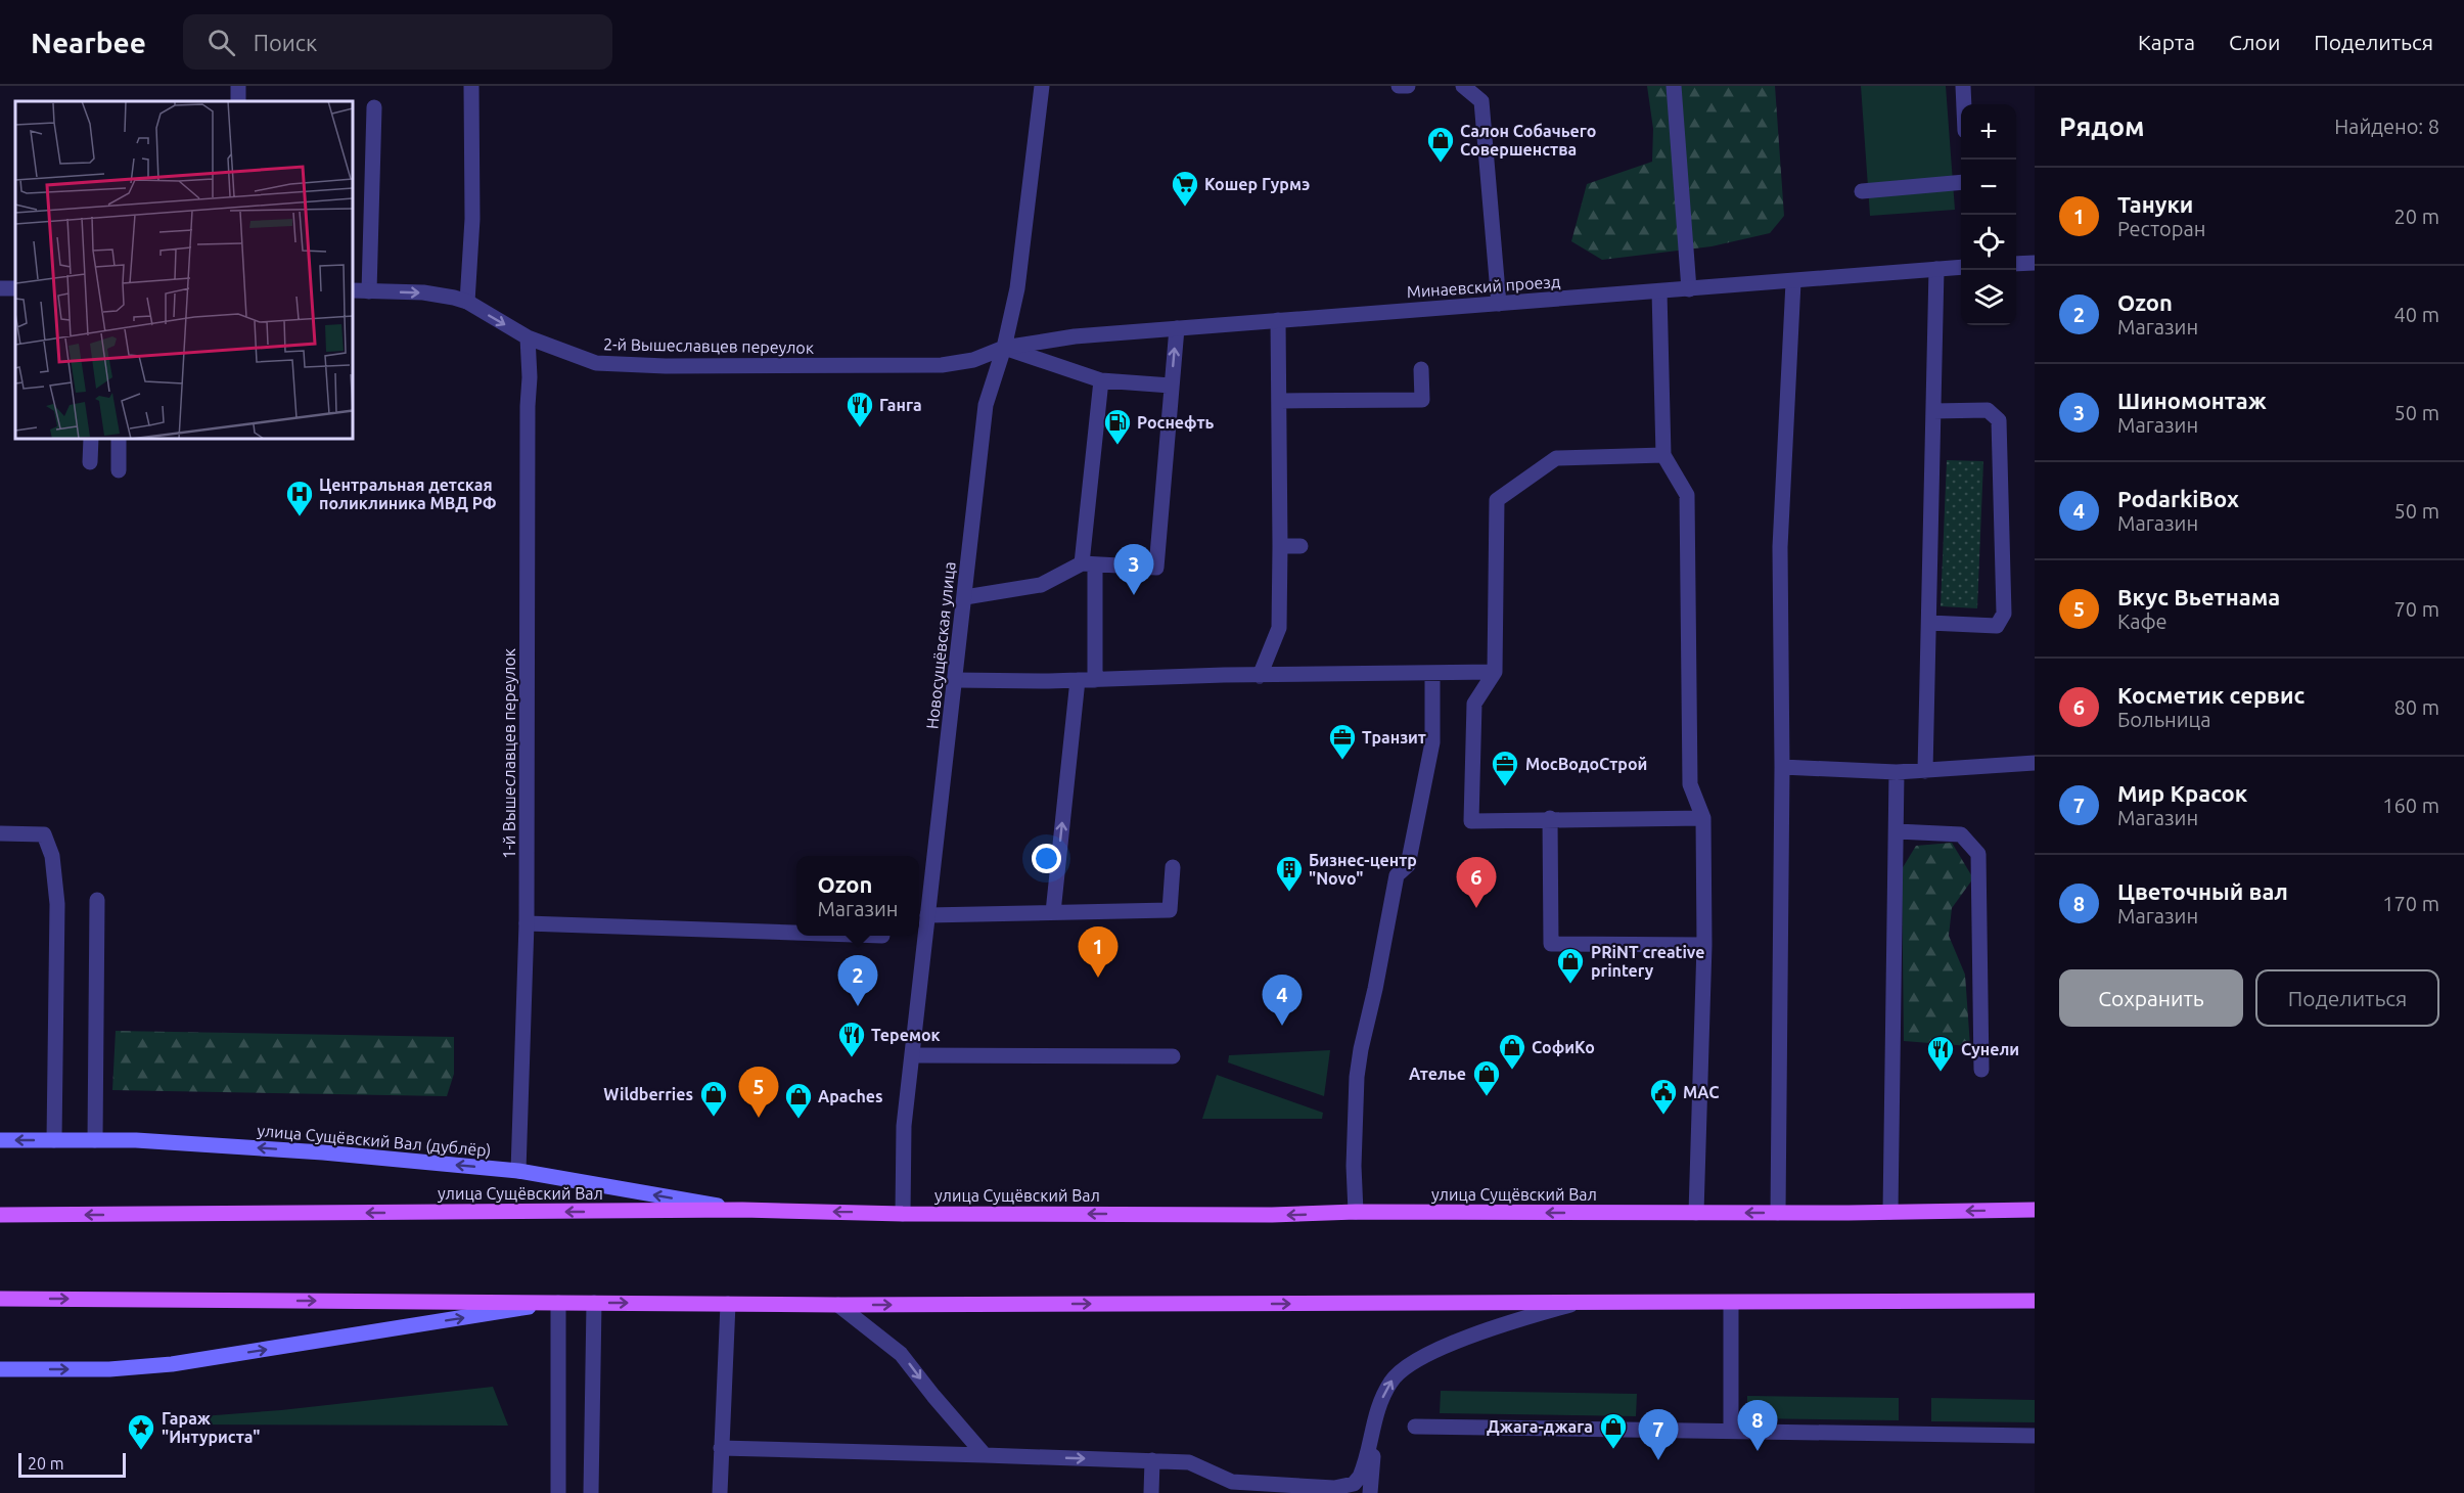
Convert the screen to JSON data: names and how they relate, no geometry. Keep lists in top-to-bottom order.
{
  "streets": {
    "main road": ["улица Сущёвский Вал (дублёр)", "улица Сущёвский Вал"],
    "street": [
      "Минаевский проезд",
      "2-й Вышеславцев переулок",
      "Новосущёвская улица",
      "1-й Вышеславцев переулок"
    ]
  },
  "crossings": [
    ["Минаевский проезд", "2-й Вышеславцев переулок"],
    ["Минаевский проезд", "Новосущёвская улица"],
    ["2-й Вышеславцев переулок", "Новосущёвская улица"],
    ["2-й Вышеславцев переулок", "1-й Вышеславцев переулок"],
    ["Новосущёвская улица", "улица Сущёвский Вал"],
    ["1-й Вышеславцев переулок", "улица Сущёвский Вал (дублёр)"],
    ["улица Сущёвский Вал (дублёр)", "улица Сущёвский Вал"]
  ],
  "places": {
    "shop": [
      "Салон Собачьего Совершенства",
      "PRiNT creative printery",
      "СофиКо",
      "Ателье",
      "Wildberries",
      "Apaches",
      "Джага-джага"
    ],
    "supermarket": ["Кошер Гурмэ"],
    "restaurant": ["Ганга", "Теремок", "Сунели"],
    "fuel station": ["Роснефть"],
    "hospital": ["Центральная детская поликлиника МВД РФ"],
    "office": ["Транзит", "МосВодоСтрой"],
    "building": ["Бизнес-центр \"Novo\""],
    "public building": ["MAC"],
    "place": ["Гараж \"Интуриста\""]
  },
  "scale_bar": "20 m",
  "page": {
    "header": "Nearbee",
    "search": "Поиск",
    "nav": ["Карта", "Слои", "Поделиться"],
    "heading": ["Рядом", "Найдено: 8"],
    "map_buttons": ["+", "−"],
    "list": [
      {
        "mark": "1",
        "name": "Тануки",
        "note": "Ресторан",
        "value": "20 m"
      },
      {
        "mark": "2",
        "name": "Ozon",
        "note": "Магазин",
        "value": "40 m"
      },
      {
        "mark": "3",
        "name": "Шиномонтаж",
        "note": "Магазин",
        "value": "50 m"
      },
      {
        "mark": "4",
        "name": "PodarkiBox",
        "note": "Магазин",
        "value": "50 m"
      },
      {
        "mark": "5",
        "name": "Вкус Вьетнама",
        "note": "Кафе",
        "value": "70 m"
      },
      {
        "mark": "6",
        "name": "Косметик сервис",
        "note": "Больница",
        "value": "80 m"
      },
      {
        "mark": "7",
        "name": "Мир Красок",
        "note": "Магазин",
        "value": "160 m"
      },
      {
        "mark": "8",
        "name": "Цветочный вал",
        "note": "Магазин",
        "value": "170 m"
      }
    ],
    "pins": [
      "3",
      "6",
      "1",
      "2",
      "4",
      "5",
      "8",
      "7"
    ],
    "popup": ["Ozon", "Магазин"],
    "buttons": ["Сохранить", "Поделиться"],
    "scale": "20 m"
  }
}
